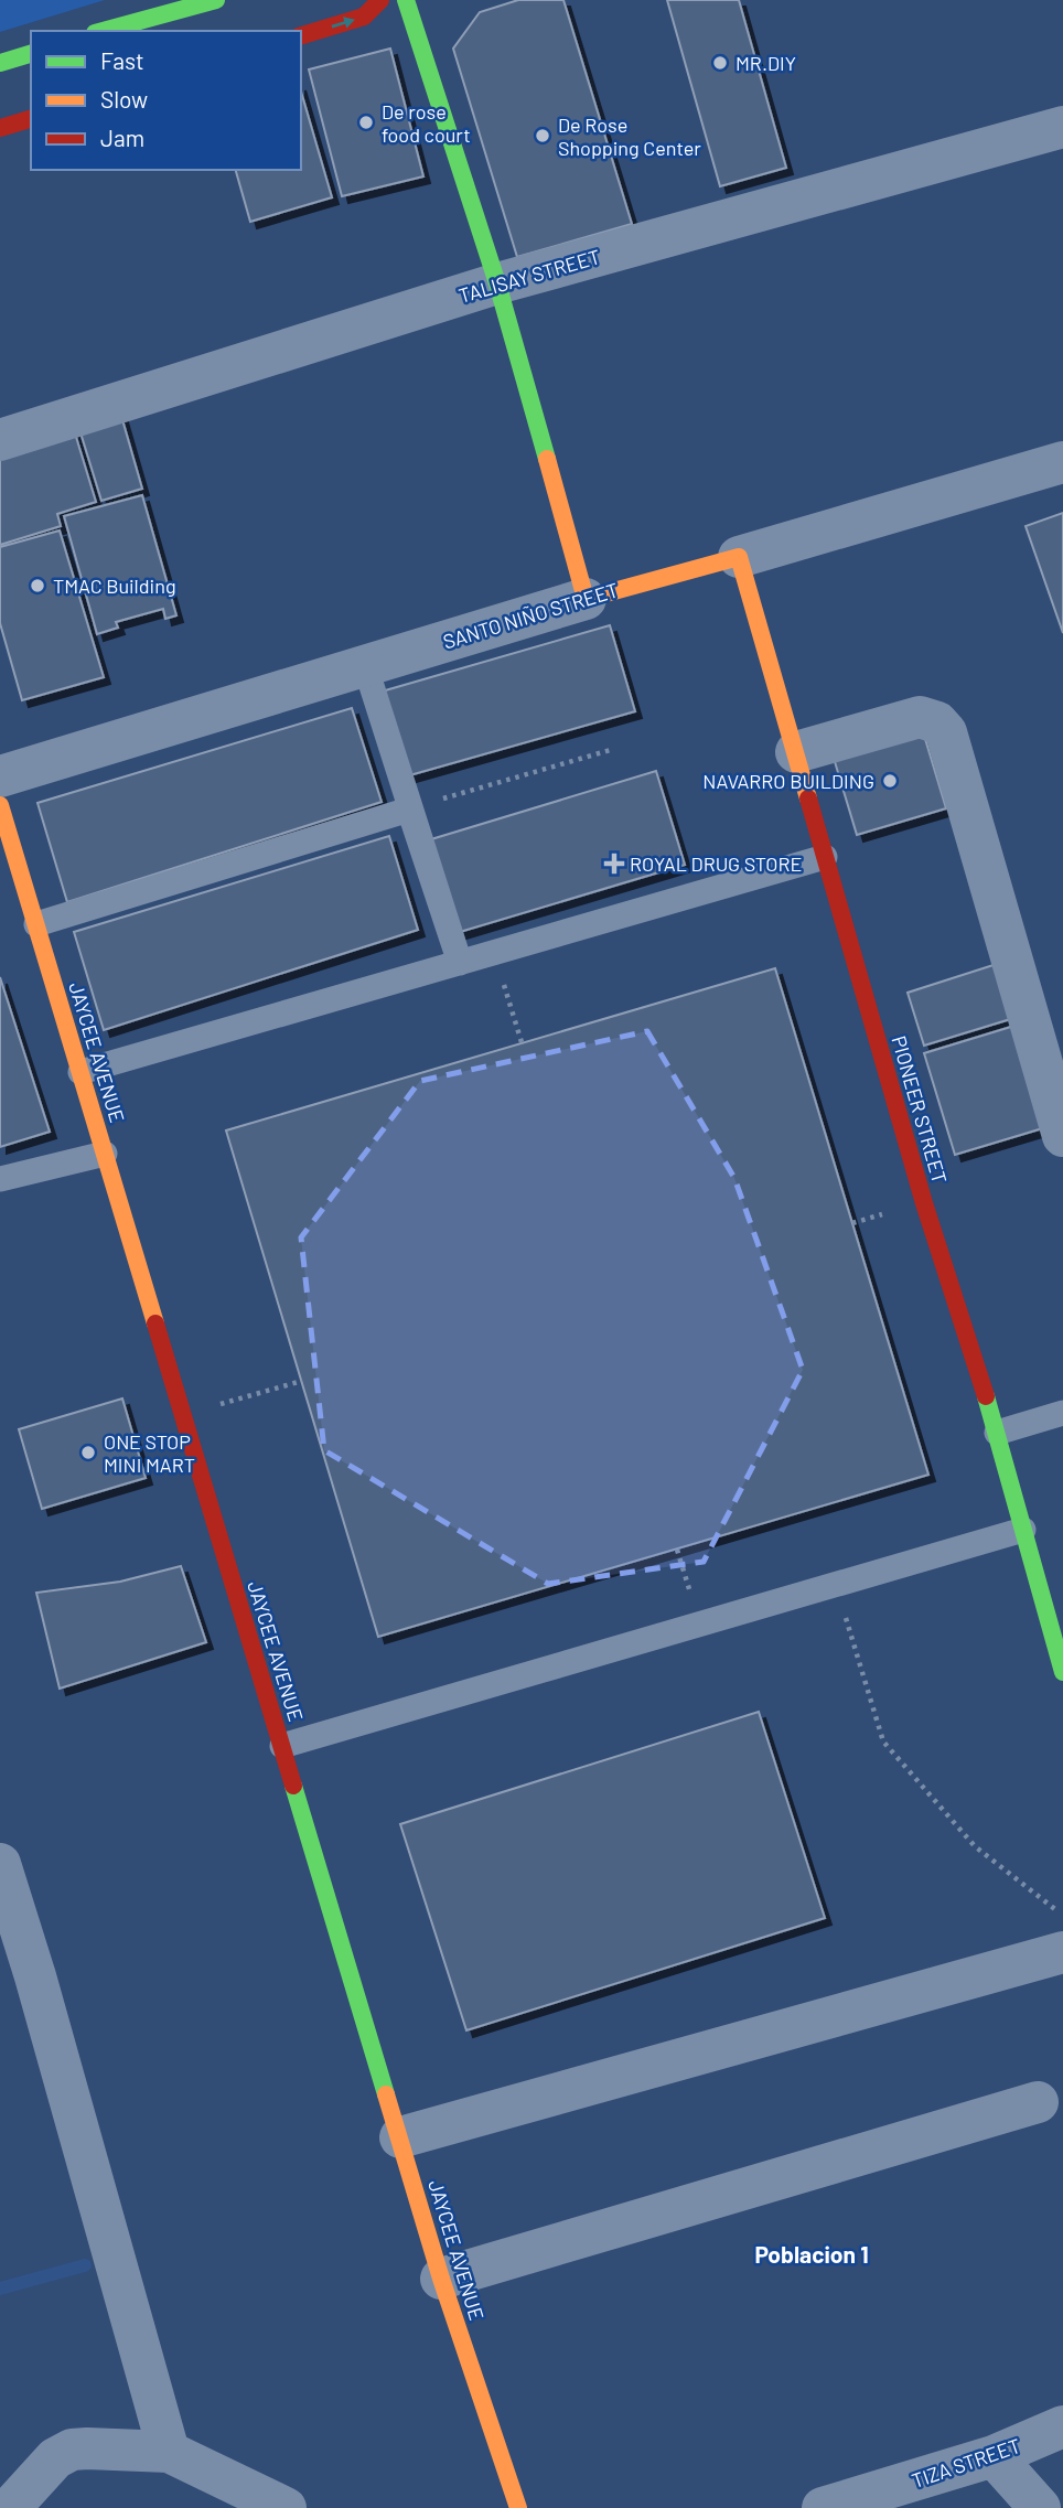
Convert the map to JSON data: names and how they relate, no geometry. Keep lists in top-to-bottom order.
{
  "streets": {
    "main road": ["SANTO NIÑO STREET", "JAYCEE AVENUE", "PIONEER STREET"],
    "street": ["TALISAY STREET", "TIZA STREET"]
  },
  "crossings": [
    ["SANTO NIÑO STREET", "PIONEER STREET"]
  ],
  "districts": ["Poblacion 1"],
  "places": {
    "other": [
      "MR.DIY",
      "De rose food court",
      "De Rose Shopping Center",
      "TMAC Building",
      "NAVARRO BUILDING",
      "ONE STOP MINI MART"
    ],
    "health": ["ROYAL DRUG STORE"]
  },
  "legend": ["Fast", "Slow", "Jam"]
}
